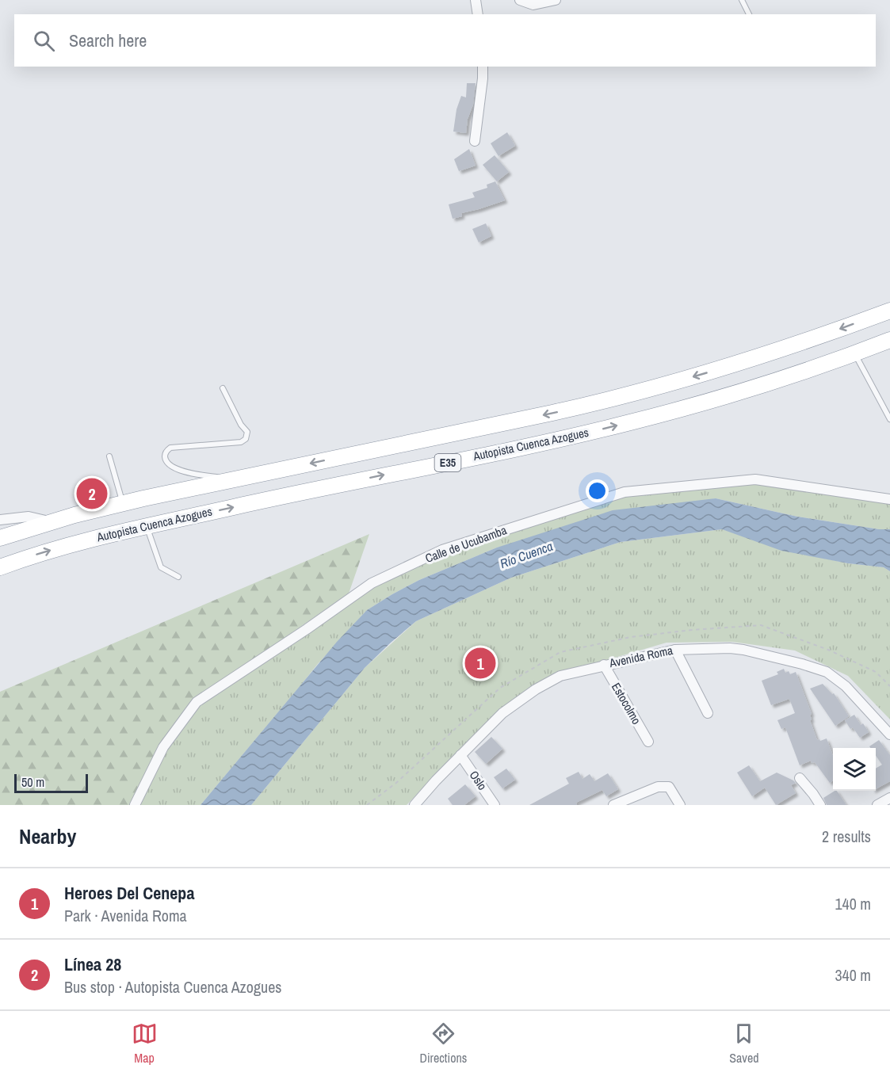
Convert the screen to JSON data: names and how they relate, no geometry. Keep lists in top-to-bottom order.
{
  "streets": {
    "highway": ["Autopista Cuenca Azogues", "E35"],
    "street": [
      "Calle de Ucubamba",
      "Avenida Roma",
      "Estocolmo",
      "Oslo"
    ]
  },
  "crossings": [
    ["Avenida Roma", "Estocolmo"],
    ["Avenida Roma", "Oslo"]
  ],
  "water": ["Río Cuenca"],
  "scale_bar": "50 m",
  "page": {
    "search": "Search here",
    "pins": ["2", "1"],
    "scale": "50 m",
    "heading": ["Nearby", "2 results"],
    "list": [
      {
        "mark": "1",
        "name": "Heroes Del Cenepa",
        "note": "Park · Avenida Roma",
        "value": "140 m"
      },
      {
        "mark": "2",
        "name": "Línea 28",
        "note": "Bus stop · Autopista Cuenca Azogues",
        "value": "340 m"
      }
    ],
    "nav": ["Map", "Directions", "Saved"]
  }
}
